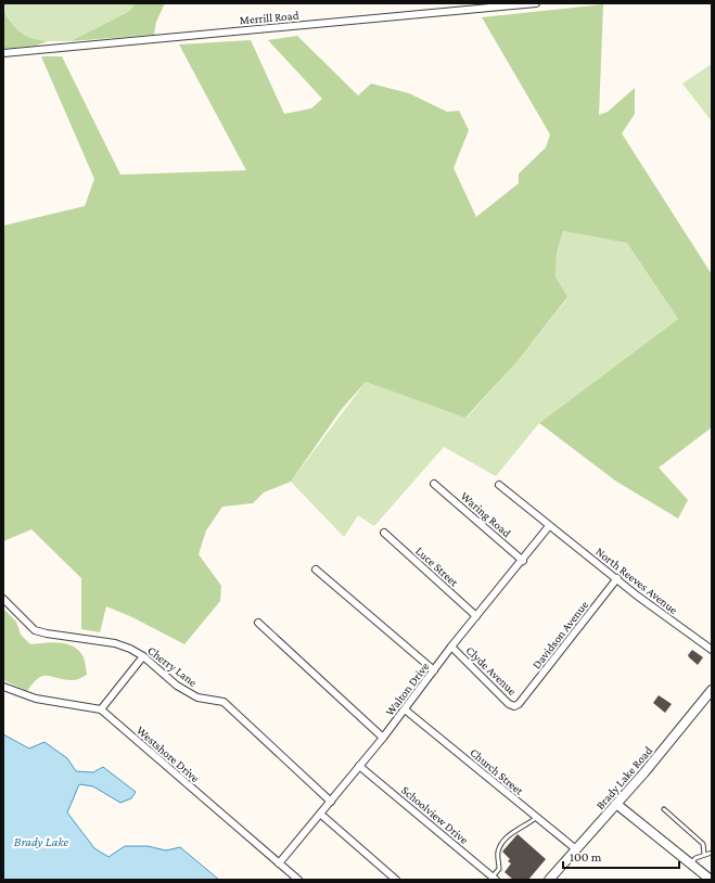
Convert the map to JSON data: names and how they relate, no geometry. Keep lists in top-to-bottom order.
{
  "streets": {
    "street": [
      "Merrill Road",
      "Waring Road",
      "Luce Street",
      "North Reeves Avenue",
      "Davidson Avenue",
      "Cherry Lane",
      "Clyde Avenue",
      "Walton Drive",
      "Westshore Drive",
      "Church Street",
      "Brady Lake Road",
      "Schoolview Drive"
    ]
  },
  "crossings": [
    ["Waring Road", "Walton Drive"],
    ["Luce Street", "Walton Drive"],
    ["North Reeves Avenue", "Davidson Avenue"],
    ["North Reeves Avenue", "Walton Drive"],
    ["Davidson Avenue", "Clyde Avenue"],
    ["Cherry Lane", "Walton Drive"],
    ["Clyde Avenue", "Walton Drive"],
    ["Walton Drive", "Westshore Drive"],
    ["Walton Drive", "Church Street"],
    ["Walton Drive", "Schoolview Drive"],
    ["Church Street", "Brady Lake Road"]
  ],
  "water": ["Brady Lake"],
  "scale_bar": "100 m"
}
